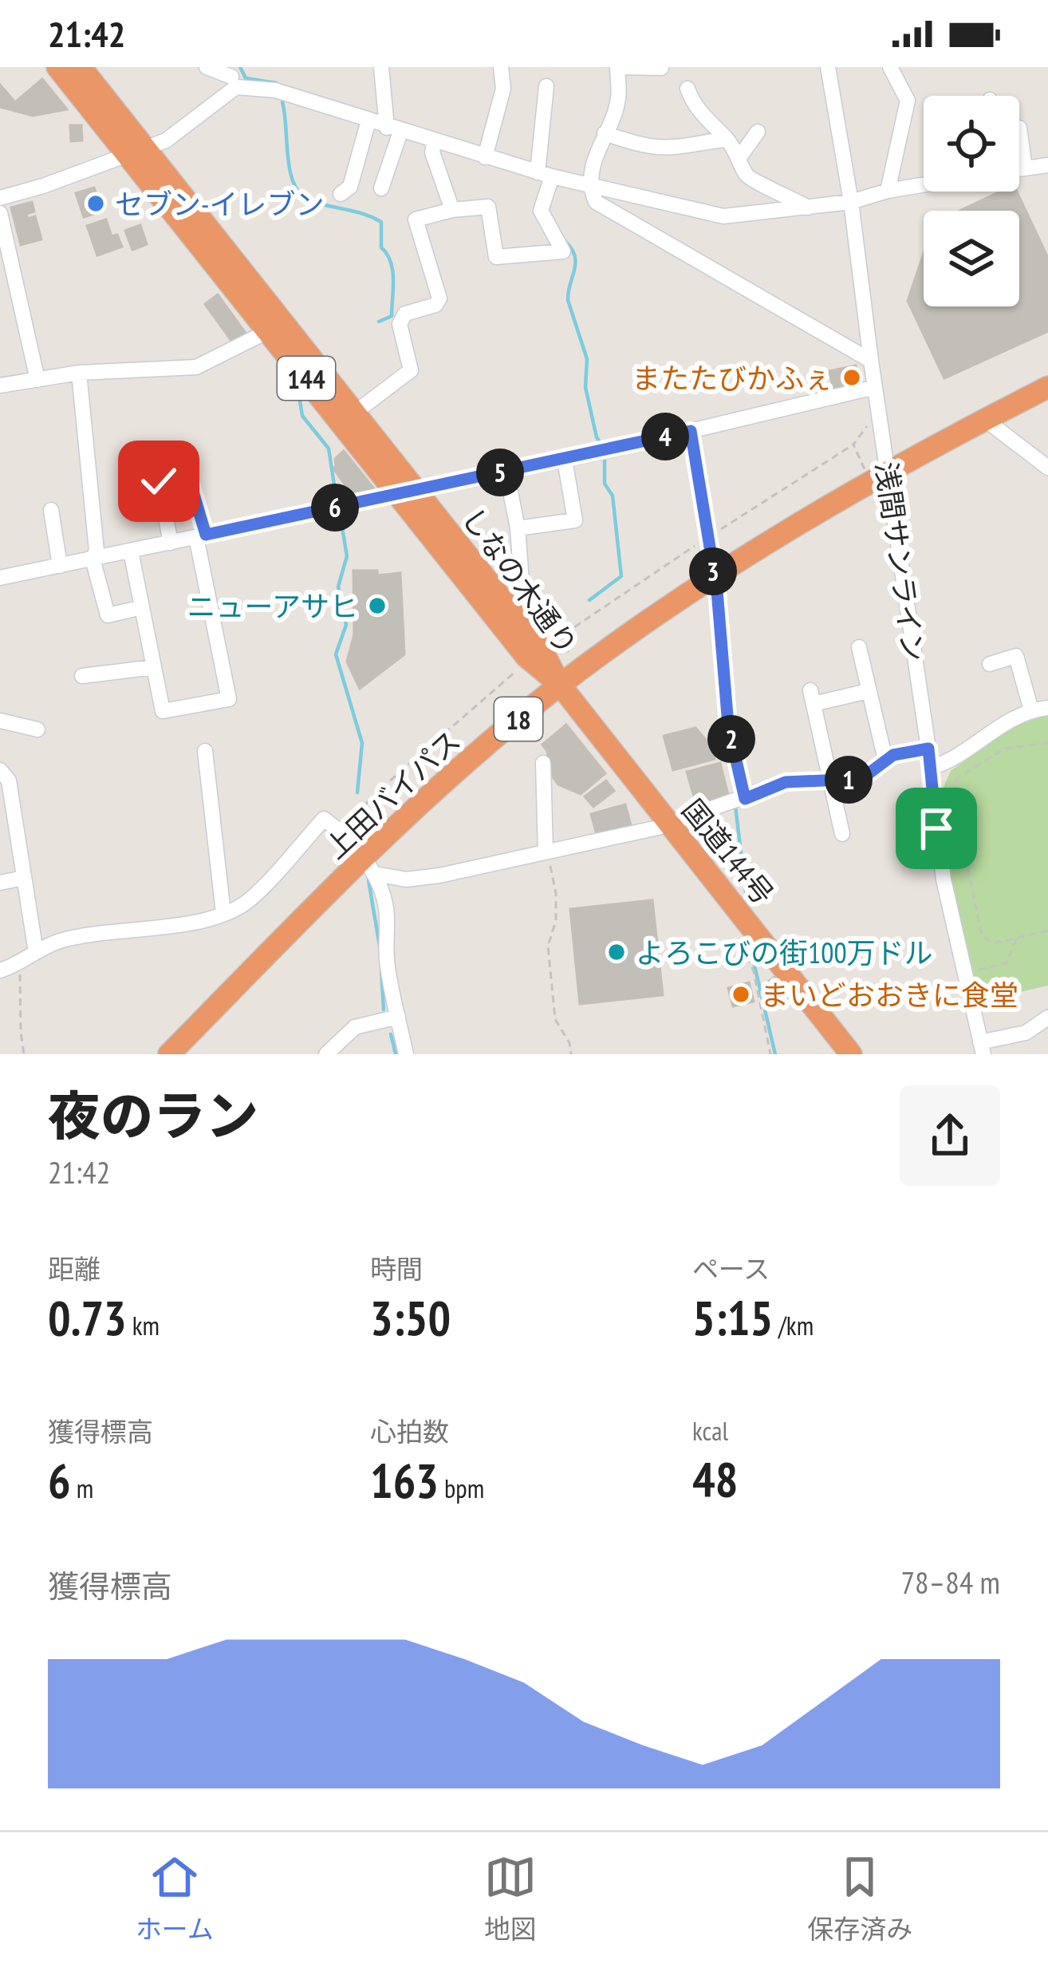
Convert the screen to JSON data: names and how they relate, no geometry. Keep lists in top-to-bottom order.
{
  "streets": {
    "highway": [
      "144",
      "しなの木通り",
      "18",
      "上田バイパス",
      "国道144号"
    ],
    "street": ["浅間サンライン"]
  },
  "crossings": [
    ["浅間サンライン", "上田バイパス"],
    ["しなの木通り", "上田バイパス"],
    ["しなの木通り", "国道144号"],
    ["上田バイパス", "国道144号"]
  ],
  "places": [
    "セブン-イレブン",
    "またたびかふぇ",
    "ニューアサヒ",
    "よろこびの街100万ドル",
    "まいどおおきに食堂"
  ],
  "page": {
    "status": "21:42",
    "pins": [
      "4",
      "5",
      "6",
      "3",
      "2",
      "1"
    ],
    "heading": ["夜のラン", "21:42"],
    "stats": [
      ["距離", "0.73 km"],
      ["時間", "3:50"],
      ["ペース", "5:15 /km"],
      ["獲得標高", "6 m"],
      ["心拍数", "163 bpm"],
      ["kcal", "48"]
    ],
    "chart": ["獲得標高", "78–84 m"],
    "tabs": ["ホーム", "地図", "保存済み"]
  }
}
